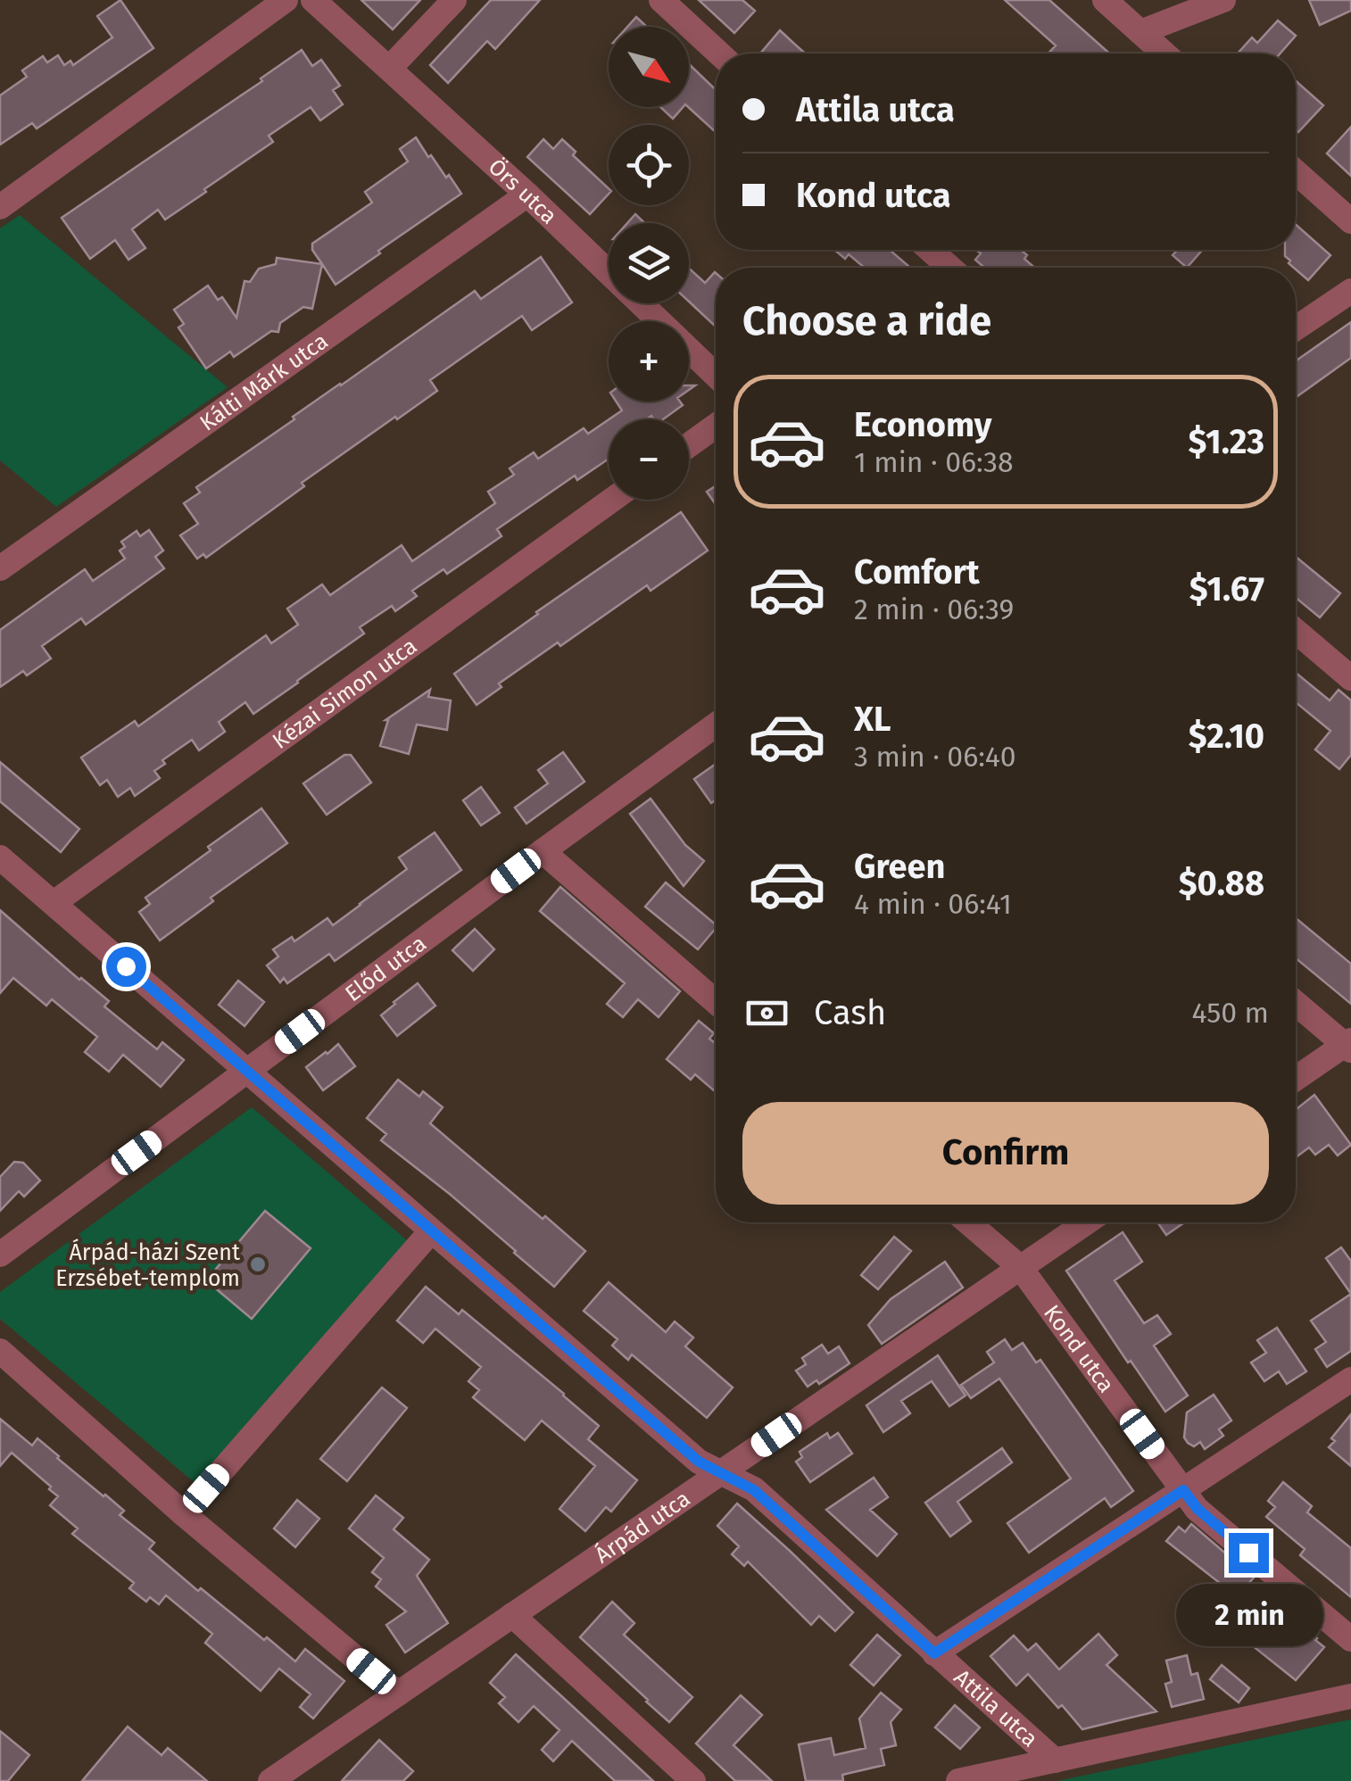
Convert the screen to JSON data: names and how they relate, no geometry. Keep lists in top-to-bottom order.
{
  "streets": {
    "street": [
      "Örs utca",
      "Kálti Márk utca",
      "Kézai Simon utca",
      "Előd utca",
      "Kond utca",
      "Árpád utca",
      "Attila utca"
    ]
  },
  "crossings": [
    ["Örs utca", "Kálti Márk utca"],
    ["Kézai Simon utca", "Attila utca"],
    ["Előd utca", "Attila utca"],
    ["Kond utca", "Árpád utca"],
    ["Árpád utca", "Attila utca"]
  ],
  "places": ["Árpád-házi Szent Erzsébet-templom"],
  "north": "bottom right",
  "page": {
    "map_buttons": ["+", "−"],
    "banner": ["Attila utca", "Kond utca"],
    "heading": "Choose a ride",
    "list": [
      {
        "name": "Economy",
        "note": "1 min · 06:38",
        "value": "$1.23"
      },
      {
        "name": "Comfort",
        "note": "2 min · 06:39",
        "value": "$1.67"
      },
      {
        "name": "XL",
        "note": "3 min · 06:40",
        "value": "$2.10"
      },
      {
        "name": "Green",
        "note": "4 min · 06:41",
        "value": "$0.88"
      }
    ],
    "pay": ["Cash", "450 m"],
    "buttons": "Confirm",
    "bubble": "2 min"
  }
}
